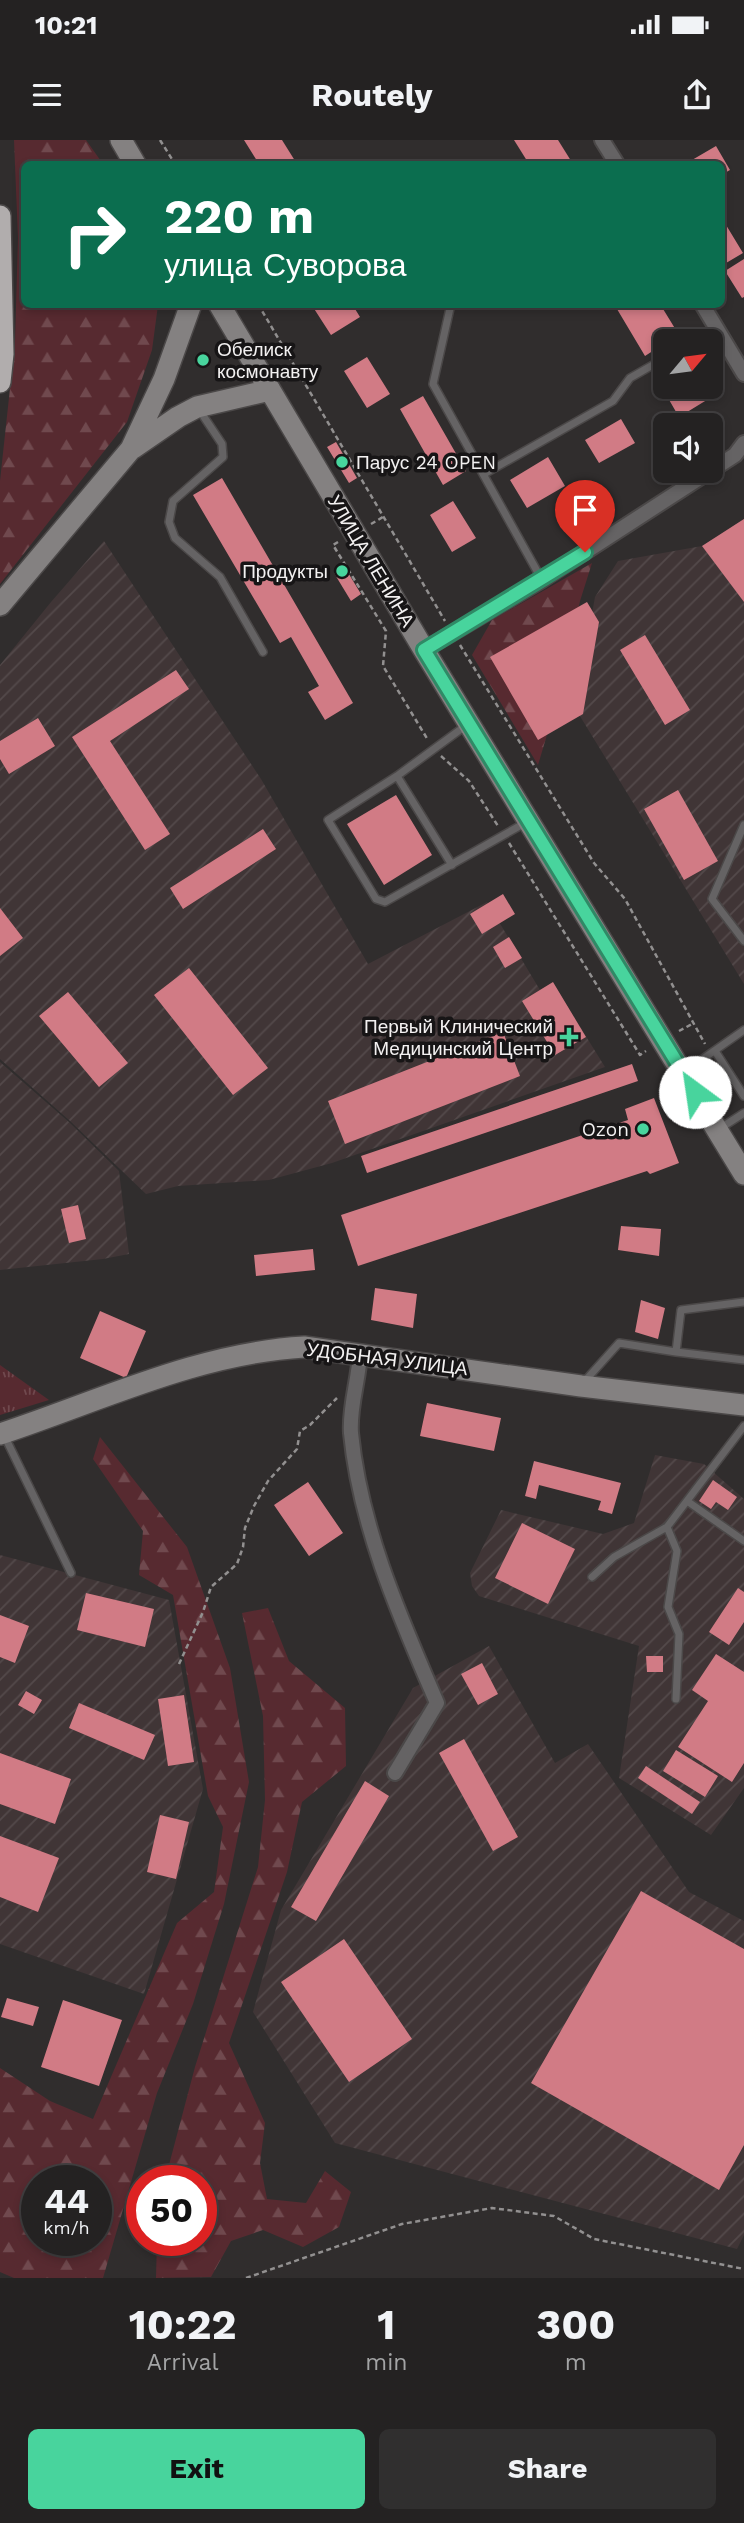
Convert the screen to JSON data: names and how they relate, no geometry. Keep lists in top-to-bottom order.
{
  "streets": {
    "main road": ["УЛИЦА ЛЕНИНА", "УДОБНАЯ УЛИЦА"]
  },
  "places": {
    "other": [
      "Обелиск космонавту",
      "Парус 24 OPEN",
      "Продукты",
      "Ozon"
    ],
    "health": ["Первый Клинический Медицинский Центр"]
  },
  "north": "top right",
  "page": {
    "status": "10:21",
    "header": "Routely",
    "turn": ["220 m", "улица Суворова"],
    "speed": "44 km/h",
    "limit": "50",
    "eta": [
      "10:22",
      "Arrival",
      "1",
      "min",
      "300",
      "m"
    ],
    "buttons": ["Exit", "Share"]
  }
}
